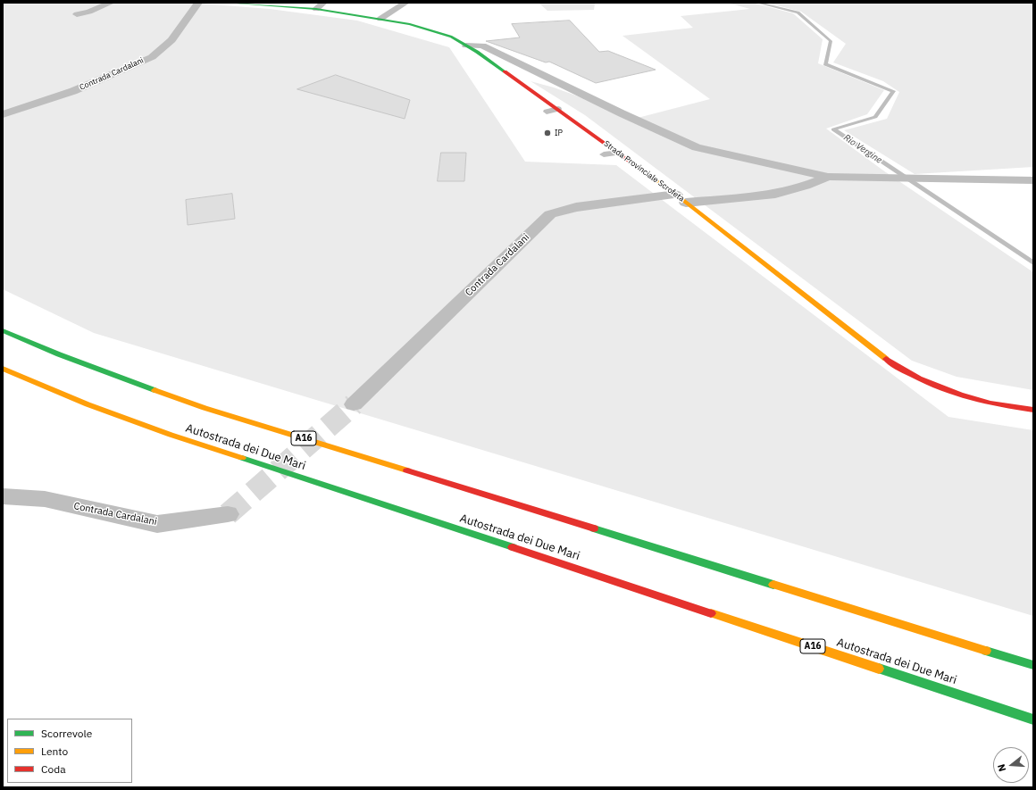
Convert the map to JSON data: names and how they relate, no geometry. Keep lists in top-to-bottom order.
{
  "streets": {
    "main road": ["Strada Provinciale Scrofeta", "A16", "Autostrada dei Due Mari"],
    "street": ["Contrada Cardalani"]
  },
  "crossings": [
    ["Contrada Cardalani", "Strada Provinciale Scrofeta"]
  ],
  "water": ["Rio Vergine"],
  "places": ["IP"],
  "legend": ["Scorrevole", "Lento", "Coda"],
  "north": "left"
}
